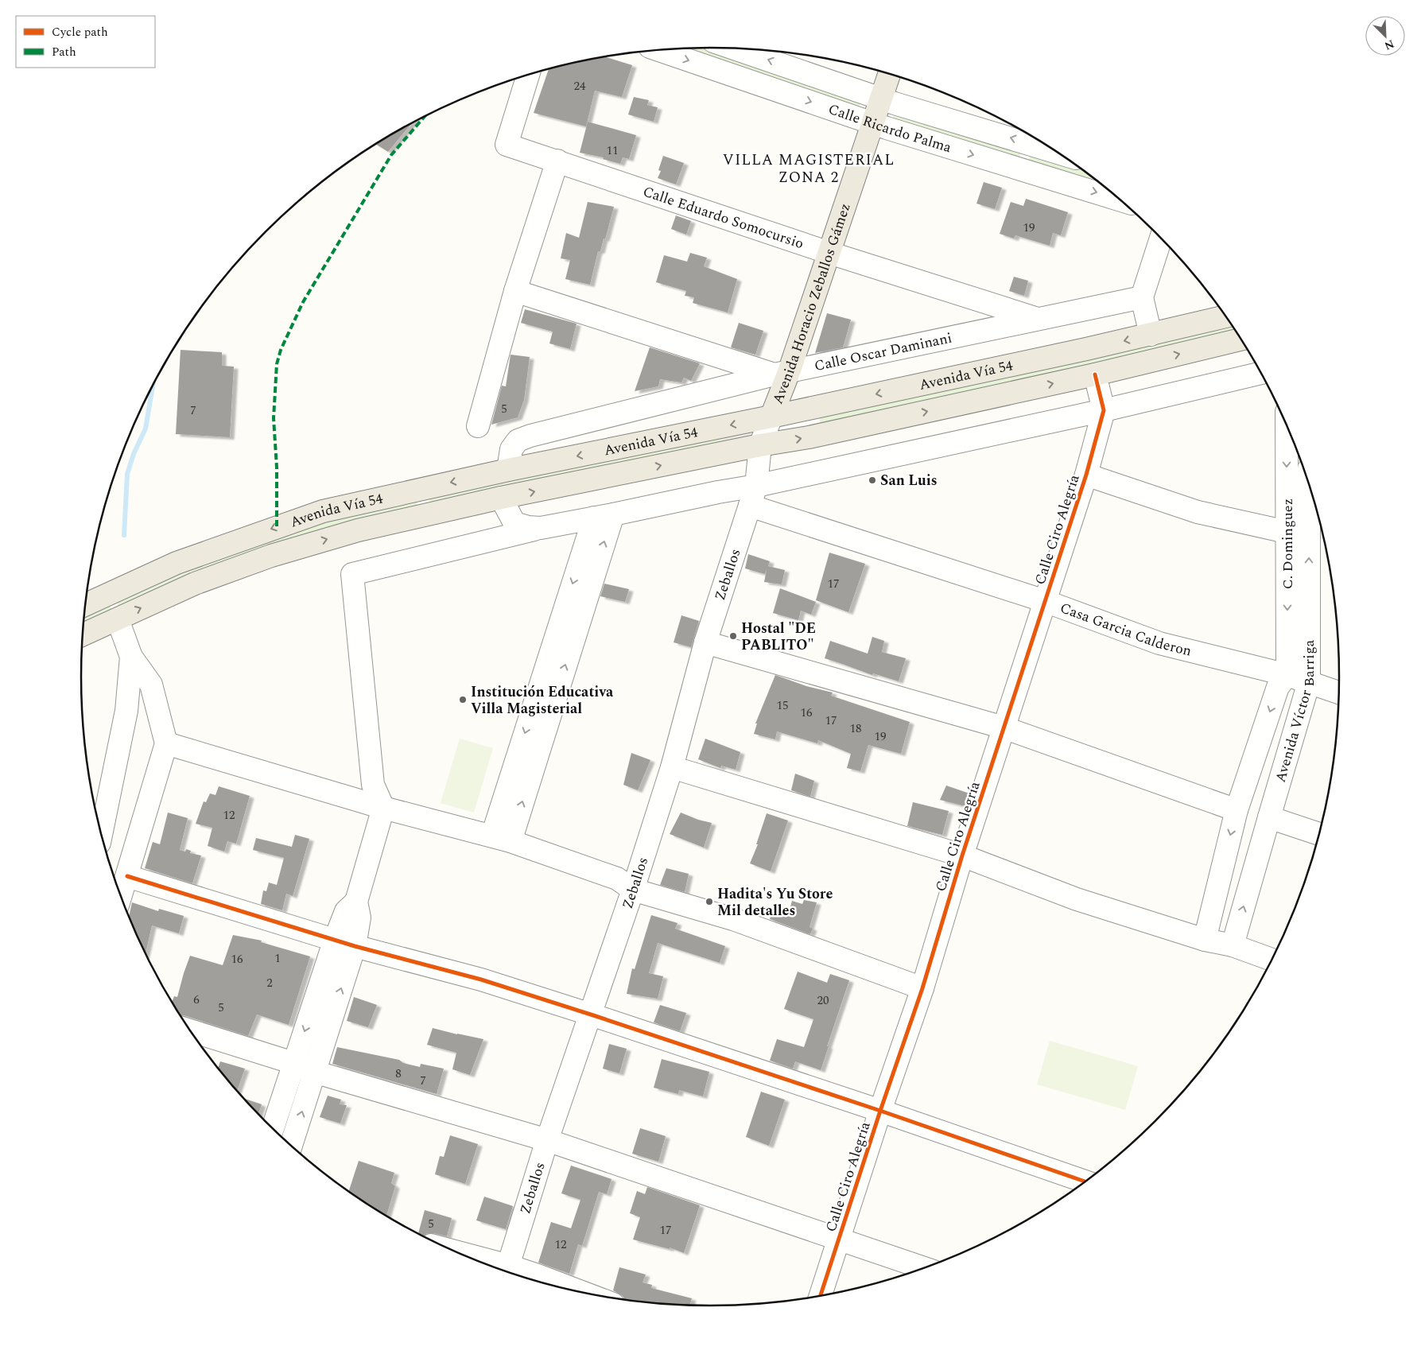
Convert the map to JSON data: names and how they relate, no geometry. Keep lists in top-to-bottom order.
{
  "streets": {
    "main road": ["Avenida Horacio Zeballos Gámez", "Avenida Vía 54"],
    "street": [
      "Calle Ricardo Palma",
      "Calle Eduardo Somocursio",
      "Calle Oscar Daminani",
      "Calle Ciro Alegría",
      "C. Dominguez",
      "Zeballos",
      "Casa Garcia Calderon",
      "Avenida Víctor Barriga"
    ]
  },
  "crossings": [
    ["Calle Ricardo Palma", "Avenida Horacio Zeballos Gámez"],
    ["Calle Eduardo Somocursio", "Avenida Horacio Zeballos Gámez"],
    ["Calle Eduardo Somocursio", "Calle Oscar Daminani"],
    ["Avenida Horacio Zeballos Gámez", "Calle Oscar Daminani"],
    ["Avenida Horacio Zeballos Gámez", "Avenida Vía 54"],
    ["Avenida Horacio Zeballos Gámez", "Zeballos"],
    ["Avenida Horacio Zeballos Gámez", "Casa Garcia Calderon"],
    ["Avenida Vía 54", "Calle Ciro Alegría"],
    ["Calle Ciro Alegría", "Casa Garcia Calderon"],
    ["C. Dominguez", "Casa Garcia Calderon"],
    ["C. Dominguez", "Avenida Víctor Barriga"],
    ["Zeballos", "Casa Garcia Calderon"],
    ["Casa Garcia Calderon", "Avenida Víctor Barriga"]
  ],
  "one_way": ["C. Dominguez"],
  "districts": ["VILLA MAGISTERIAL ZONA 2"],
  "places": [
    "San Luis",
    "Hostal \"DE PABLITO\"",
    "Institución Educativa Villa Magisterial",
    "Hadita's Yu Store Mil detalles"
  ],
  "house_numbers": [
    "24",
    "11",
    "19",
    "5",
    "7",
    "17",
    "15",
    "16",
    "17",
    "18",
    "19",
    "12",
    "1",
    "16",
    "2",
    "6",
    "20",
    "5",
    "8",
    "7",
    "5",
    "17",
    "12"
  ],
  "legend": ["Cycle path", "Path"],
  "north": "bottom right"
}
